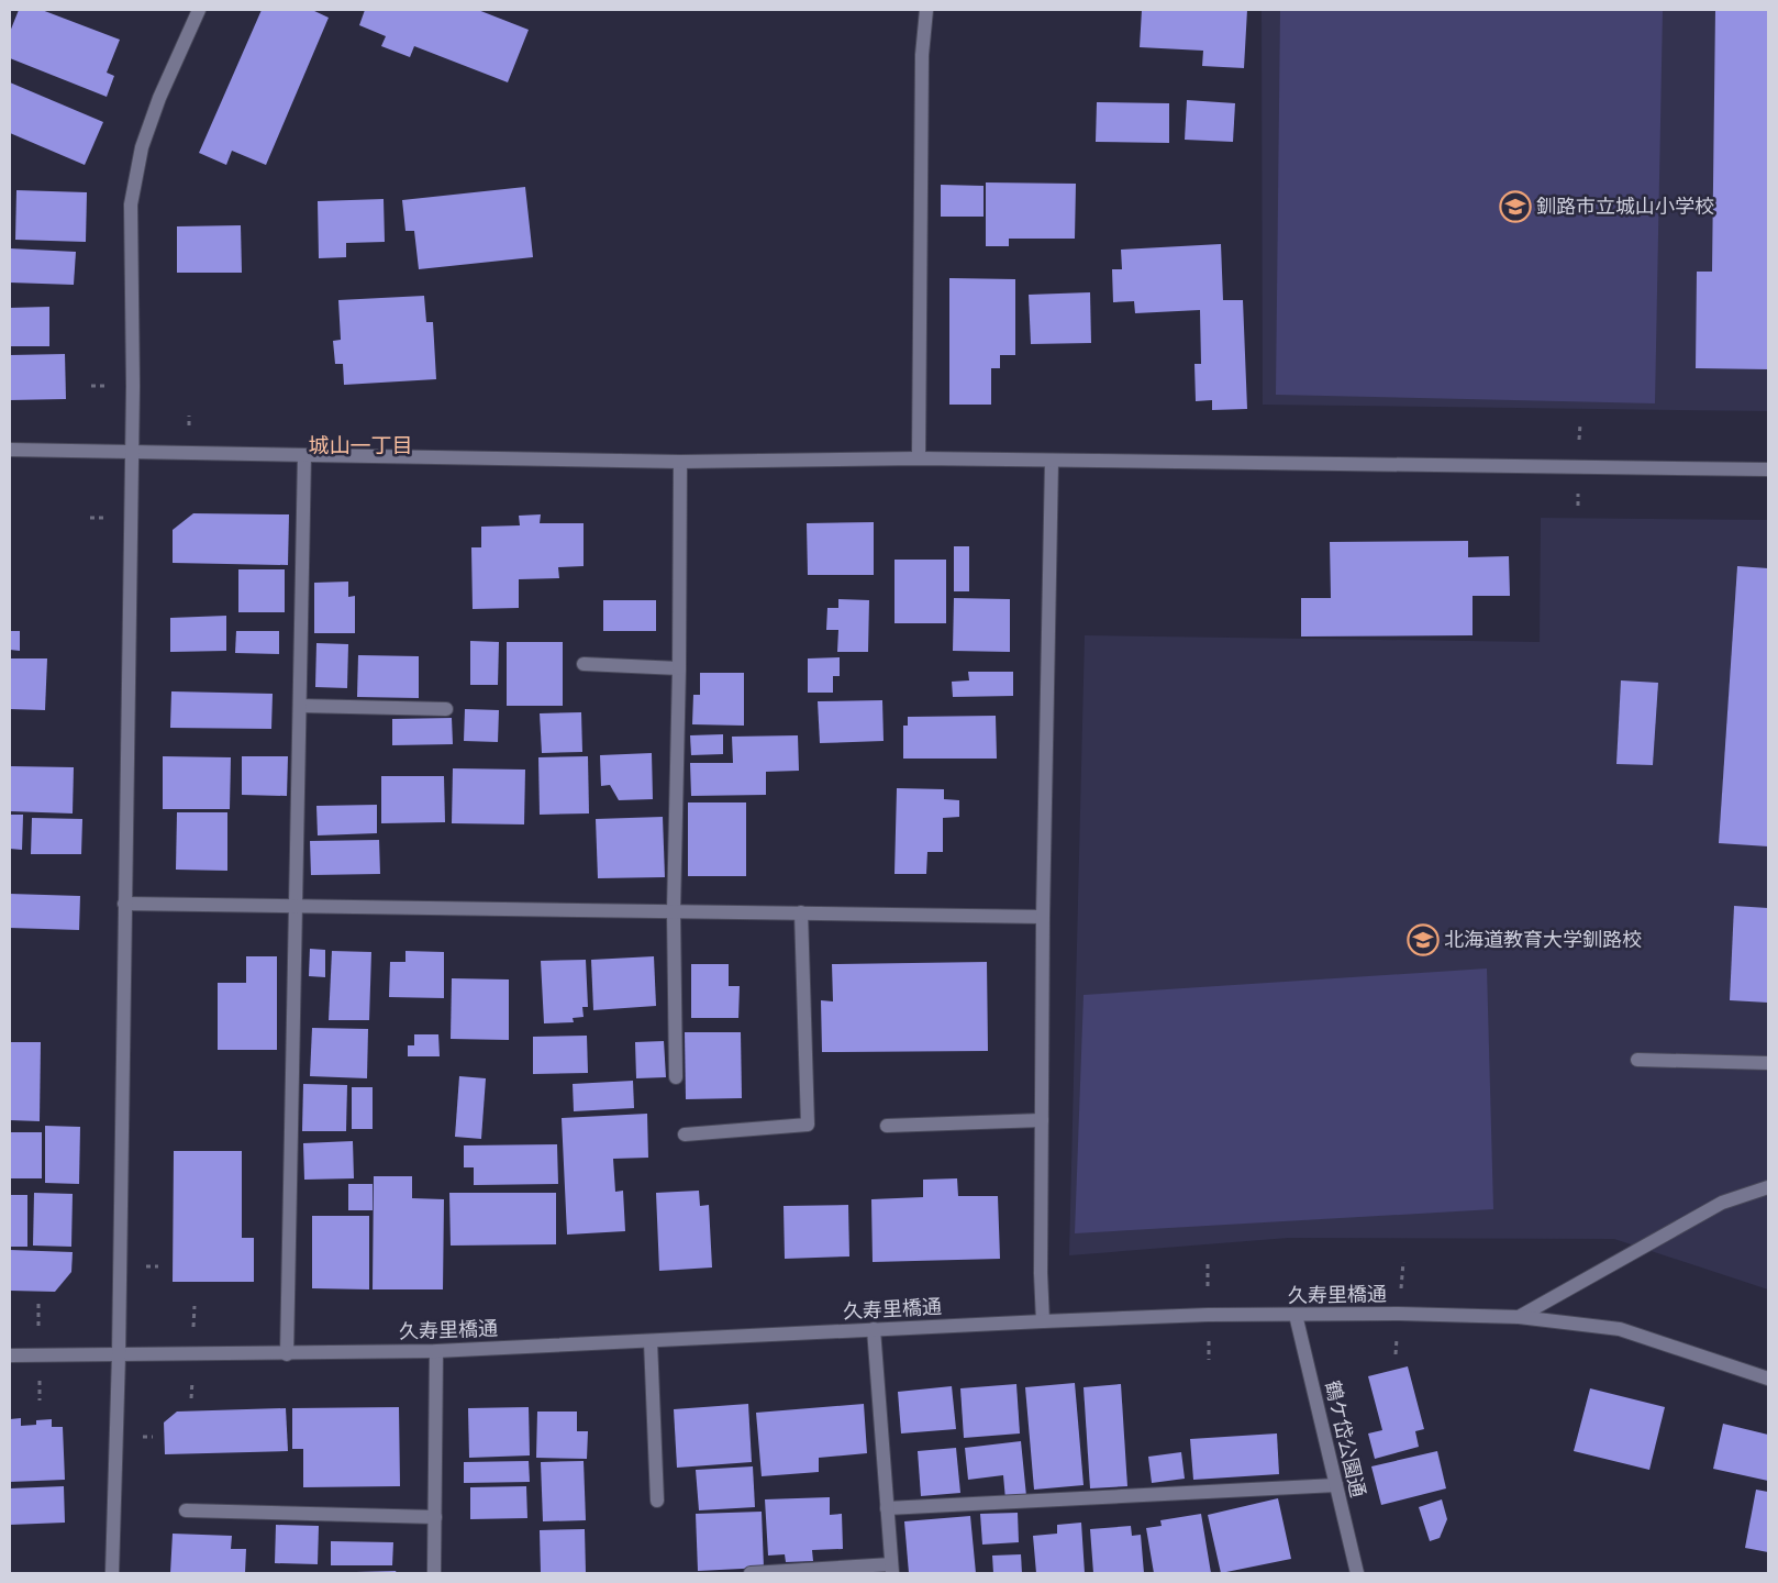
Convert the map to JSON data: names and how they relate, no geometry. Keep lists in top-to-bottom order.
{
  "streets": {
    "street": ["久寿里橋通", "鶴ケ岱公園通"]
  },
  "crossings": [
    ["久寿里橋通", "鶴ケ岱公園通"]
  ],
  "districts": ["城山一丁目"],
  "places": {
    "school or university": ["釧路市立城山小学校", "北海道教育大学釧路校"]
  }
}
